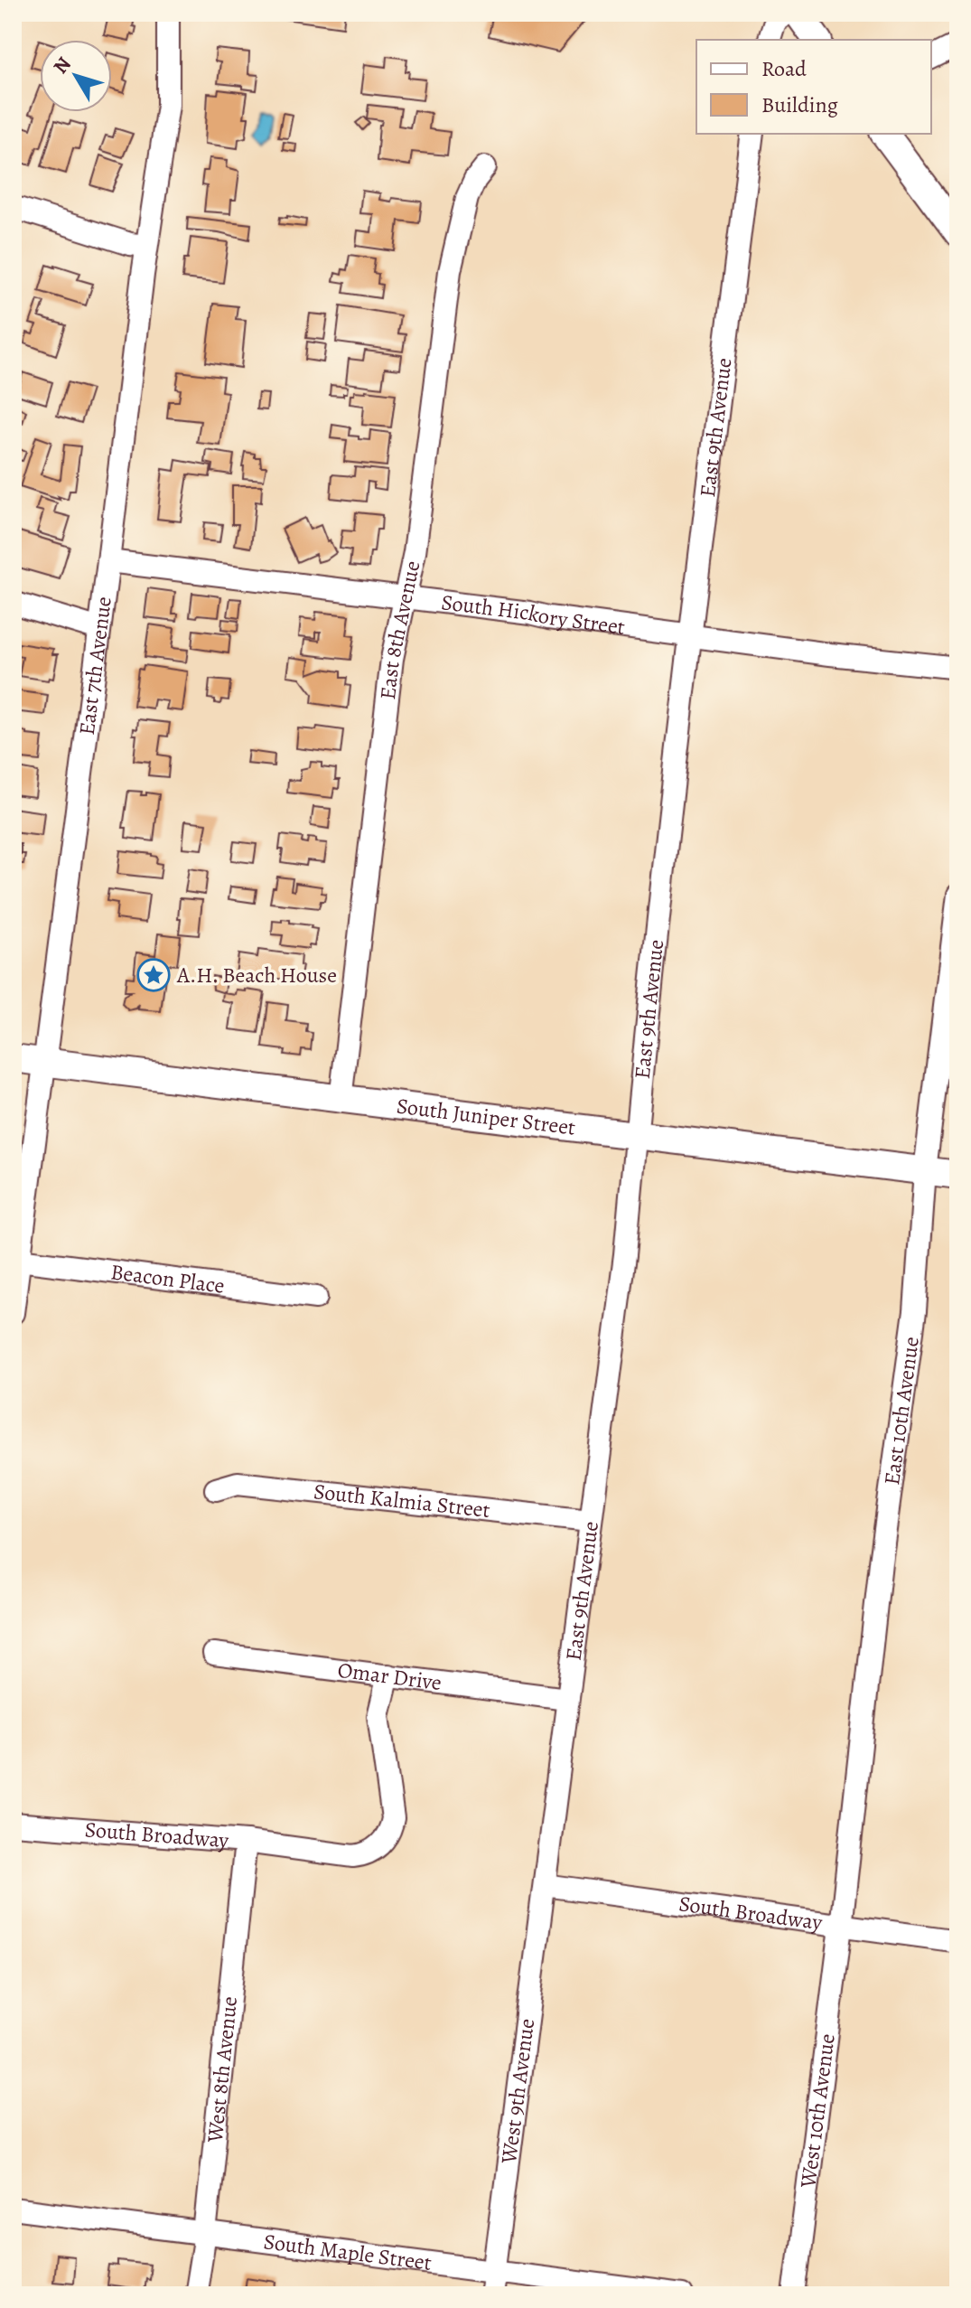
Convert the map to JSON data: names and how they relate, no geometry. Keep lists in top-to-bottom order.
{
  "streets": {
    "main road": ["South Juniper Street"],
    "street": [
      "East 9th Avenue",
      "South Hickory Street",
      "East 8th Avenue",
      "East 7th Avenue",
      "Beacon Place",
      "East 10th Avenue",
      "South Kalmia Street",
      "Omar Drive",
      "South Broadway",
      "West 8th Avenue",
      "West 9th Avenue",
      "West 10th Avenue",
      "South Maple Street"
    ]
  },
  "crossings": [
    ["East 9th Avenue", "South Hickory Street"],
    ["East 9th Avenue", "South Juniper Street"],
    ["East 9th Avenue", "South Kalmia Street"],
    ["East 9th Avenue", "Omar Drive"],
    ["East 9th Avenue", "South Broadway"],
    ["East 9th Avenue", "West 9th Avenue"],
    ["South Hickory Street", "East 8th Avenue"],
    ["South Hickory Street", "East 7th Avenue"],
    ["East 8th Avenue", "South Juniper Street"],
    ["East 7th Avenue", "South Juniper Street"],
    ["East 7th Avenue", "Beacon Place"],
    ["South Juniper Street", "East 10th Avenue"],
    ["East 10th Avenue", "South Broadway"],
    ["East 10th Avenue", "West 10th Avenue"],
    ["Omar Drive", "South Broadway"],
    ["South Broadway", "West 8th Avenue"],
    ["South Broadway", "West 9th Avenue"],
    ["South Broadway", "West 10th Avenue"],
    ["West 8th Avenue", "South Maple Street"],
    ["West 9th Avenue", "South Maple Street"]
  ],
  "places": {
    "place": ["A.H. Beach House"]
  },
  "legend": ["Road", "Building"],
  "north": "top left"
}
